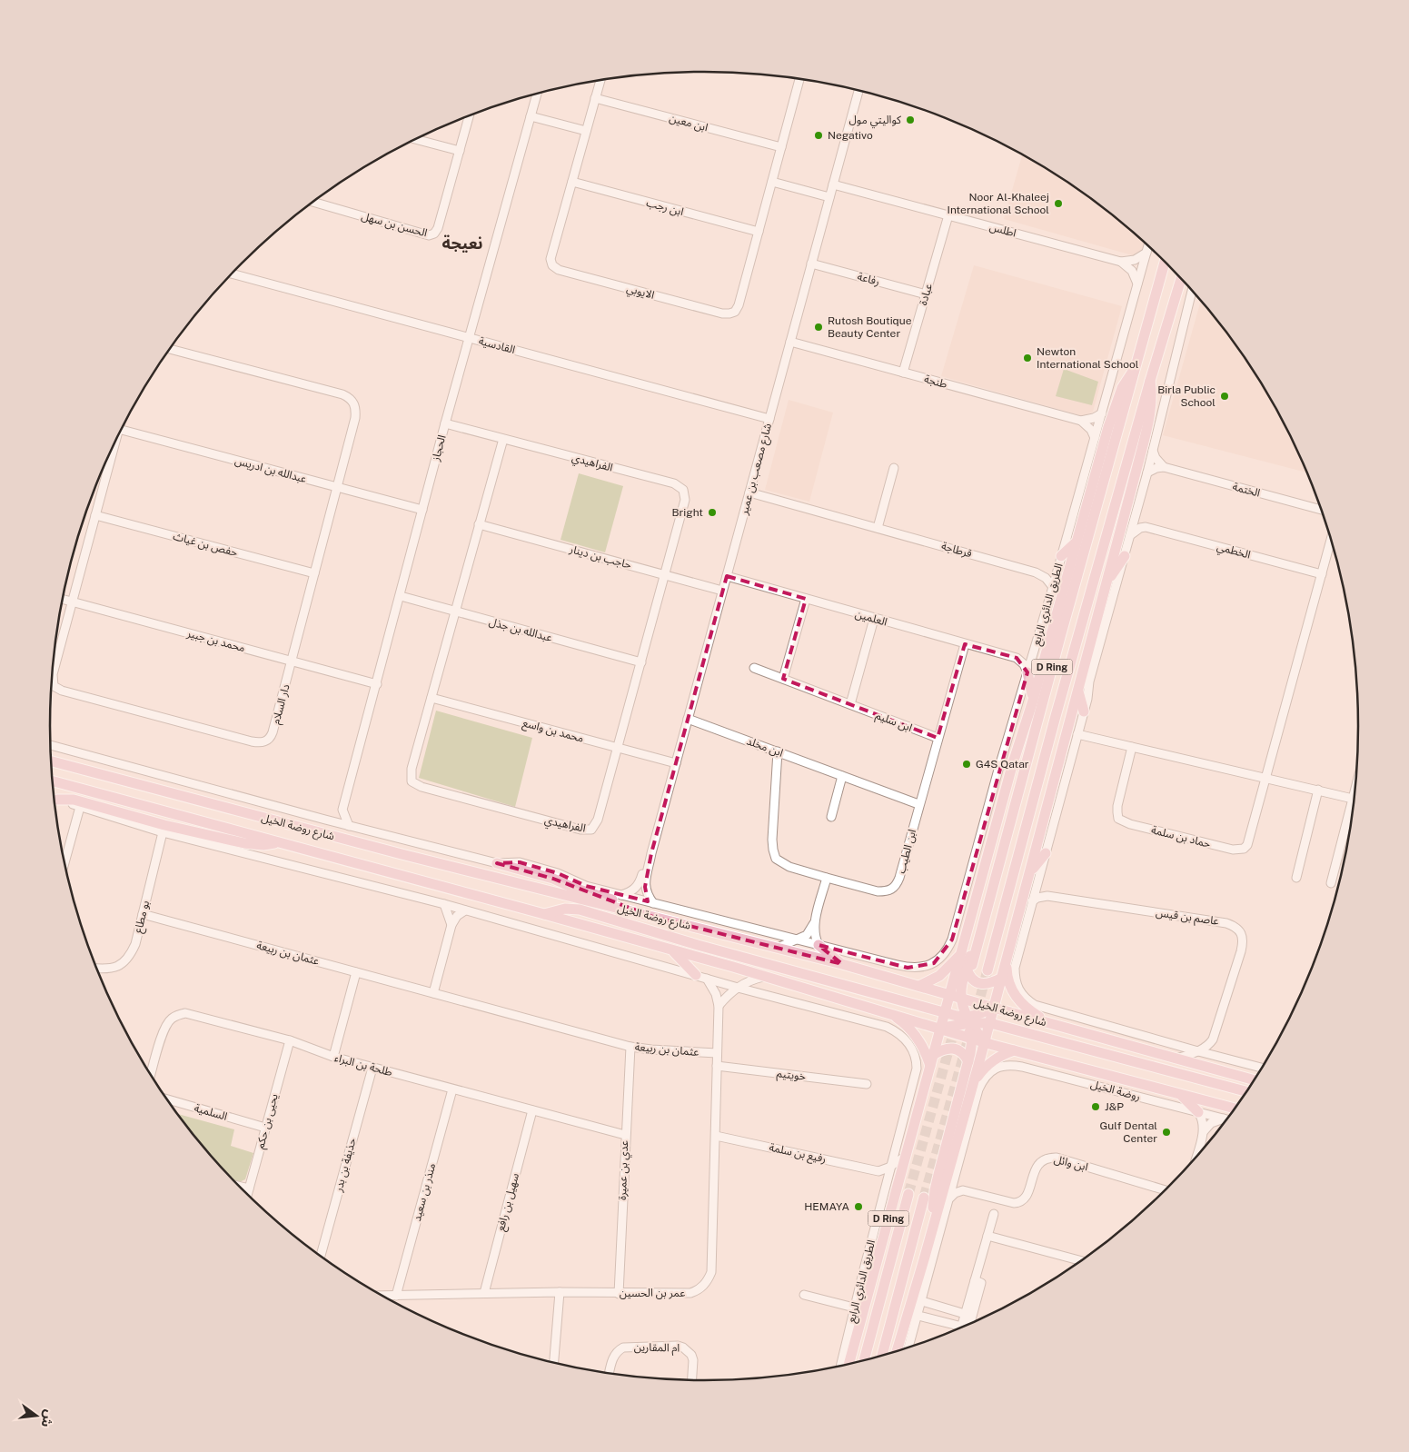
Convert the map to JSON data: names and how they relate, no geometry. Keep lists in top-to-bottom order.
{
  "streets": {
    "main road": ["الطريق الدائري الرابع", "D Ring", "شارع روضة الخيل"],
    "street": [
      "ابن معين",
      "ابن رجب",
      "الحسن بن سهل",
      "اطلس",
      "رفاعة",
      "الايوبي",
      "عبادة",
      "القادسية",
      "طنجة",
      "الحجاز",
      "الفراهيدي",
      "شارع مصعب بن عمير",
      "عبدالله بن ادريس",
      "الختمة",
      "حفص بن غياث",
      "قرطاجة",
      "الخطمي",
      "حاجب بن دينار",
      "العلمين",
      "عبدالله بن جذل",
      "محمد بن جبير",
      "دار السلام",
      "ابن سليم",
      "محمد بن واسع",
      "ابن مخلد",
      "حماد بن سلمة",
      "ابن الطيب",
      "بو مطاع",
      "عاصم بن قيس",
      "عثمان بن ربيعة",
      "طلحة بن البراء",
      "خويتيم",
      "روضة الخيل",
      "السلمية",
      "يحيى بن حكم",
      "رفيع بن سلمة",
      "ابن وائل",
      "حذيفة بن بدر",
      "عدي بن عميرة",
      "منذر بن سعيد",
      "سهيل بن رافع",
      "عمر بن الحسين",
      "ام المقارين"
    ]
  },
  "crossings": [
    ["ابن معين", "الايوبي"],
    ["ابن رجب", "الايوبي"],
    ["اطلس", "عبادة"],
    ["اطلس", "شارع مصعب بن عمير"],
    ["رفاعة", "عبادة"],
    ["رفاعة", "شارع مصعب بن عمير"],
    ["عبادة", "طنجة"],
    ["القادسية", "الحجاز"],
    ["القادسية", "شارع مصعب بن عمير"],
    ["طنجة", "شارع مصعب بن عمير"],
    ["الحجاز", "الفراهيدي"],
    ["الحجاز", "عبدالله بن ادريس"],
    ["الحجاز", "عبدالله بن جذل"],
    ["الحجاز", "محمد بن جبير"],
    ["الفراهيدي", "حاجب بن دينار"],
    ["الفراهيدي", "عبدالله بن جذل"],
    ["الفراهيدي", "محمد بن واسع"],
    ["شارع مصعب بن عمير", "قرطاجة"],
    ["شارع مصعب بن عمير", "حاجب بن دينار"],
    ["شارع مصعب بن عمير", "العلمين"],
    ["شارع مصعب بن عمير", "محمد بن واسع"],
    ["شارع مصعب بن عمير", "ابن مخلد"],
    ["شارع مصعب بن عمير", "شارع روضة الخيل"],
    ["عبدالله بن ادريس", "دار السلام"],
    ["حفص بن غياث", "دار السلام"],
    ["قرطاجة", "الطريق الدائري الرابع"],
    ["الخطمي", "حماد بن سلمة"],
    ["الطريق الدائري الرابع", "شارع روضة الخيل"],
    ["العلمين", "ابن الطيب"],
    ["محمد بن جبير", "دار السلام"],
    ["D Ring", "شارع روضة الخيل"],
    ["ابن سليم", "ابن الطيب"],
    ["ابن مخلد", "ابن الطيب"],
    ["بو مطاع", "عثمان بن ربيعة"],
    ["عثمان بن ربيعة", "عدي بن عميرة"],
    ["عثمان بن ربيعة", "عمر بن الحسين"],
    ["طلحة بن البراء", "يحيى بن حكم"],
    ["طلحة بن البراء", "حذيفة بن بدر"],
    ["طلحة بن البراء", "عدي بن عميرة"],
    ["طلحة بن البراء", "منذر بن سعيد"],
    ["طلحة بن البراء", "سهيل بن رافع"],
    ["خويتيم", "عمر بن الحسين"],
    ["السلمية", "يحيى بن حكم"],
    ["رفيع بن سلمة", "عمر بن الحسين"],
    ["عدي بن عميرة", "عمر بن الحسين"],
    ["منذر بن سعيد", "عمر بن الحسين"],
    ["سهيل بن رافع", "عمر بن الحسين"]
  ],
  "districts": ["نعيجة"],
  "places": [
    "كواليتي مول",
    "Negativo",
    "Noor Al-Khaleej International School",
    "Rutosh Boutique Beauty Center",
    "Newton International School",
    "Birla Public School",
    "Bright",
    "G4S Qatar",
    "J&P",
    "Gulf Dental Center",
    "HEMAYA"
  ],
  "north": "right"
}
